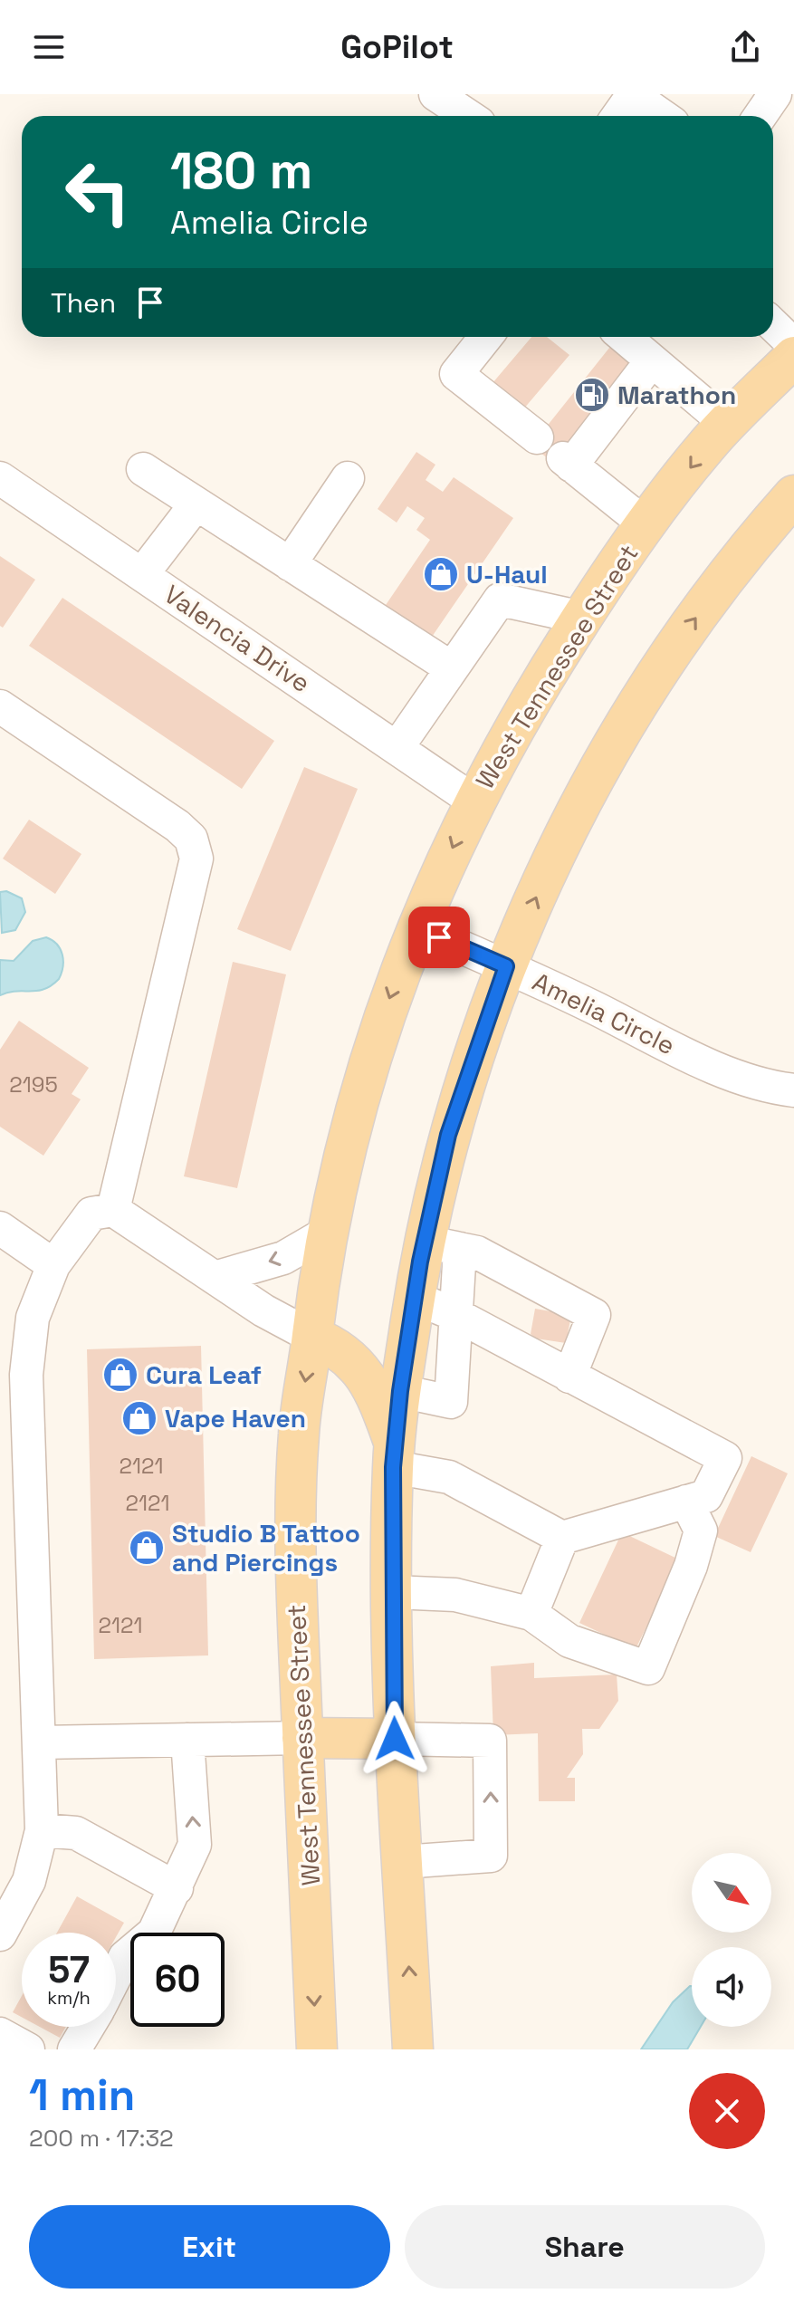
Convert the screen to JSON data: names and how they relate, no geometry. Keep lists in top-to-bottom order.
{
  "streets": {
    "main road": ["West Tennessee Street"],
    "street": ["Valencia Drive", "Amelia Circle"]
  },
  "crossings": [
    ["Valencia Drive", "West Tennessee Street"],
    ["West Tennessee Street", "Amelia Circle"]
  ],
  "places": {
    "fuel station": ["Marathon"],
    "shop": [
      "U-Haul",
      "Cura Leaf",
      "Vape Haven",
      "Studio B Tattoo and Piercings"
    ]
  },
  "house_numbers": [
    "2195",
    "2121",
    "2121",
    "2121"
  ],
  "north": "bottom right",
  "page": {
    "header": "GoPilot",
    "turn": ["180 m", "Amelia Circle"],
    "then": "Then",
    "speed": "57 km/h",
    "limit": "60",
    "heading": ["1 min", "200 m · 17:32"],
    "buttons": ["Exit", "Share"]
  }
}
